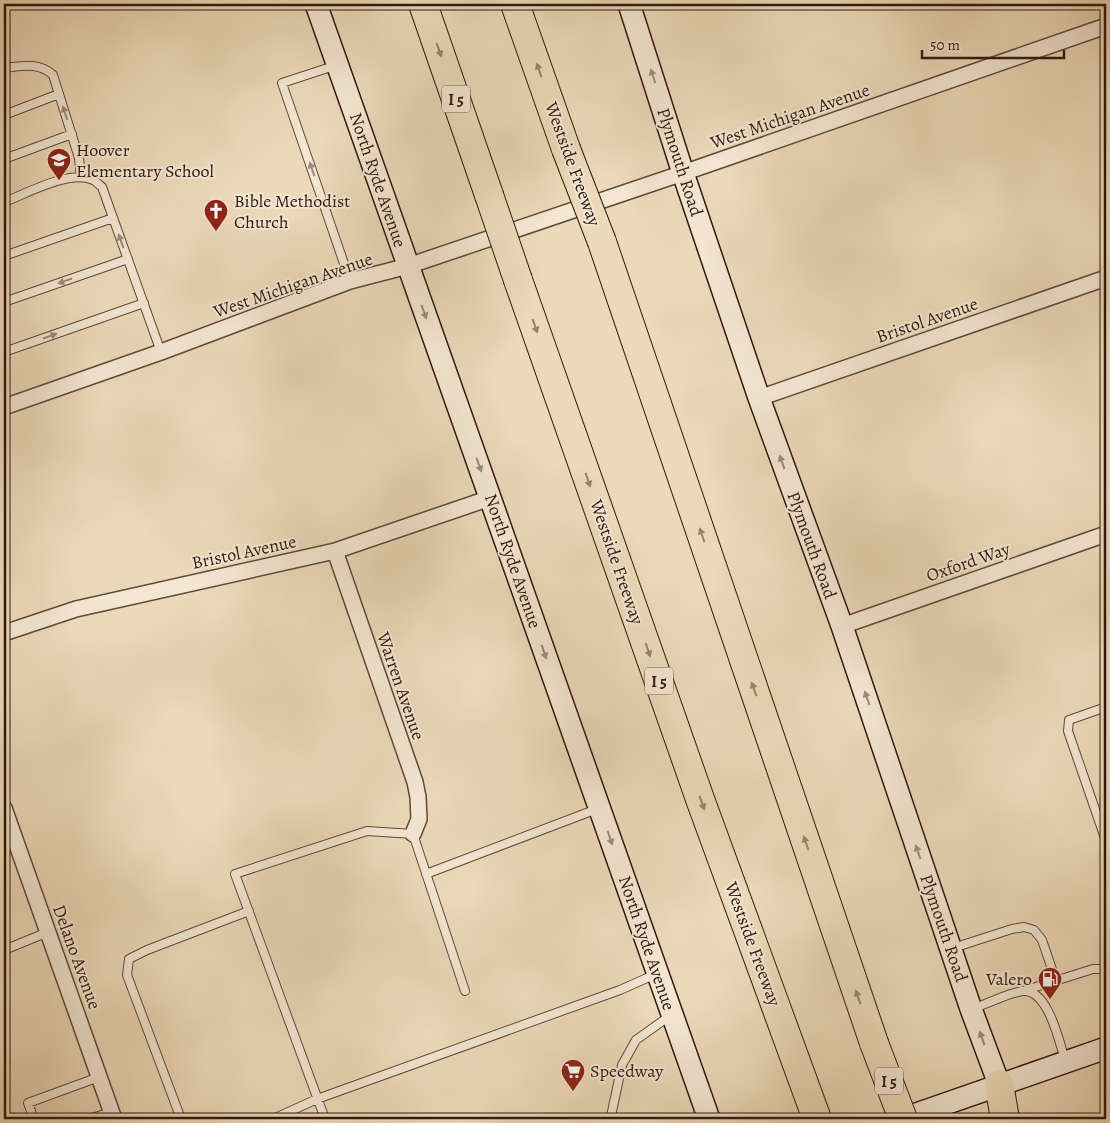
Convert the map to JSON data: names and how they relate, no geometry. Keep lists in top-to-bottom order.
{
  "streets": {
    "highway": ["I 5", "Westside Freeway"],
    "street": [
      "West Michigan Avenue",
      "Plymouth Road",
      "North Ryde Avenue",
      "Bristol Avenue",
      "Oxford Way",
      "Warren Avenue",
      "Delano Avenue"
    ]
  },
  "crossings": [
    ["West Michigan Avenue", "Plymouth Road"],
    ["West Michigan Avenue", "North Ryde Avenue"],
    ["Plymouth Road", "Bristol Avenue"],
    ["Plymouth Road", "Oxford Way"],
    ["North Ryde Avenue", "Bristol Avenue"],
    ["Bristol Avenue", "Warren Avenue"]
  ],
  "one_way": ["Plymouth Road", "North Ryde Avenue"],
  "places": {
    "school or university": ["Hoover Elementary School"],
    "church": ["Bible Methodist Church"],
    "fuel station": ["Valero"],
    "supermarket": ["Speedway"]
  },
  "scale_bar": "50 m"
}
